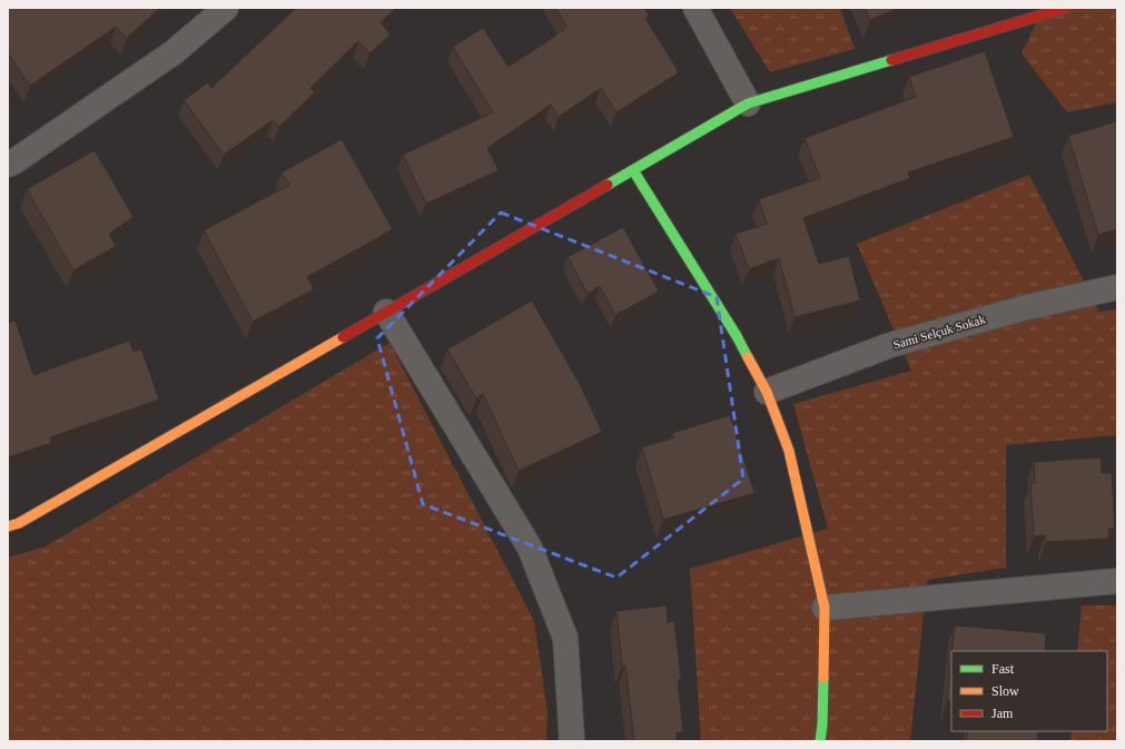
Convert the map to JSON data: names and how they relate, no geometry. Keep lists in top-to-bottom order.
{
  "streets": {
    "street": ["Sami Selçuk Sokak"]
  },
  "legend": ["Fast", "Slow", "Jam"]
}
